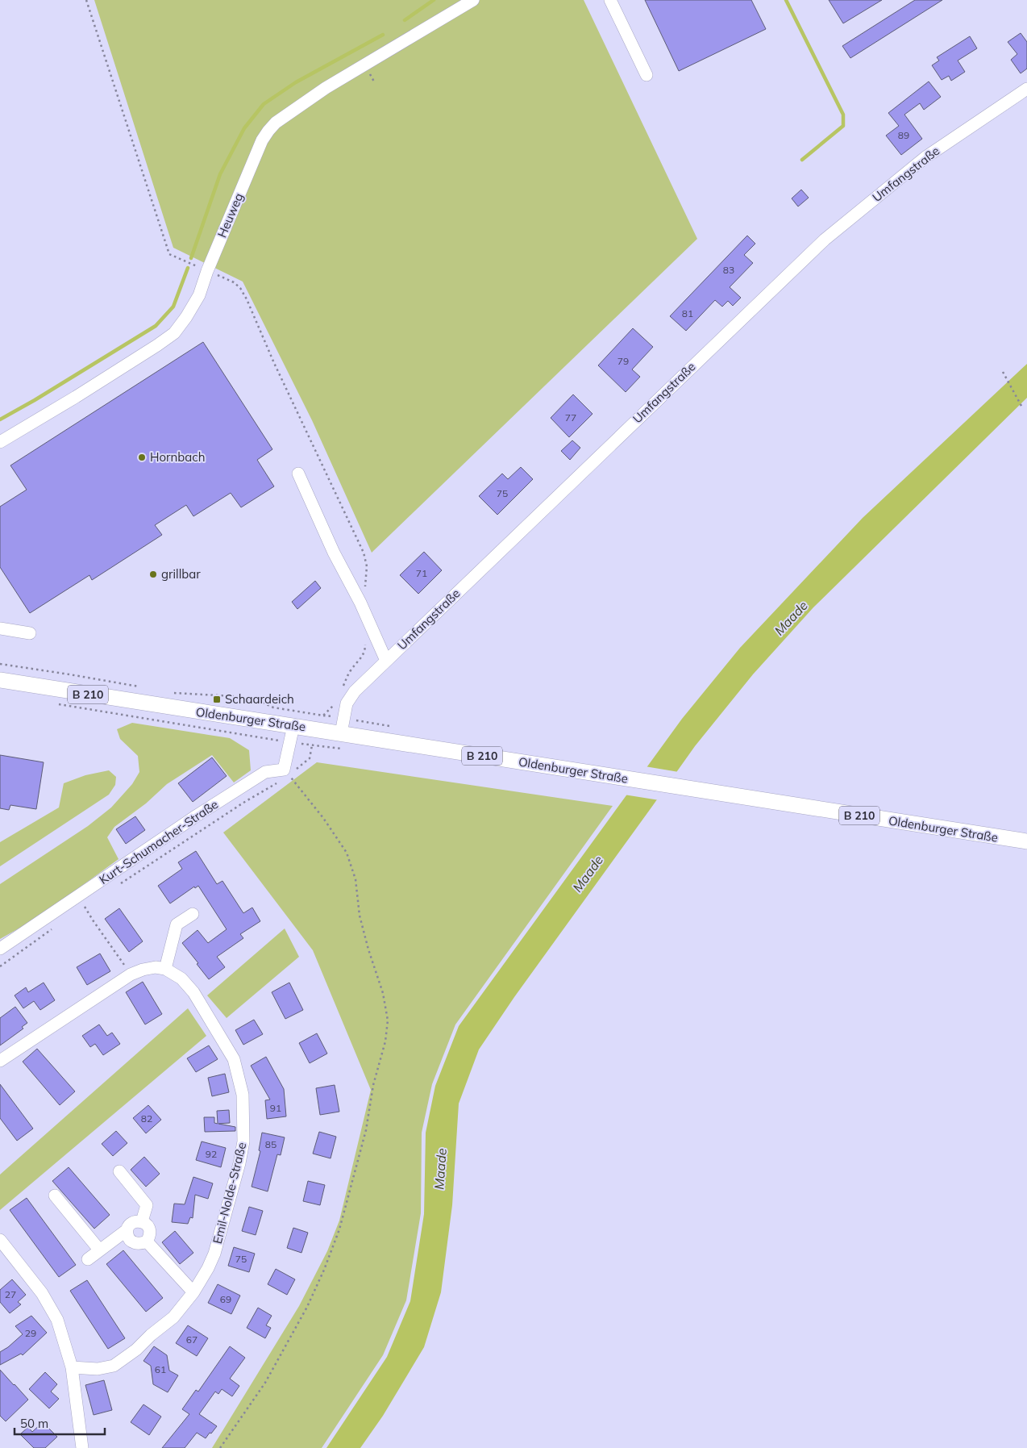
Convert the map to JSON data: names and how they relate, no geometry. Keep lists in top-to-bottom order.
{
  "streets": {
    "main road": ["B 210", "Oldenburger Straße"],
    "street": [
      "Umfangstraße",
      "Heuweg",
      "Kurt-Schumacher-Straße",
      "Emil-Nolde-Straße"
    ]
  },
  "crossings": [
    ["Umfangstraße", "Oldenburger Straße"]
  ],
  "water": ["Maade"],
  "places": {
    "other": ["Hornbach", "grillbar"],
    "transit": ["Schaardeich"]
  },
  "house_numbers": [
    "89",
    "83",
    "81",
    "79",
    "77",
    "75",
    "71",
    "91",
    "82",
    "85",
    "92",
    "75",
    "27",
    "69",
    "29",
    "67",
    "61"
  ],
  "scale_bar": "50 m"
}
